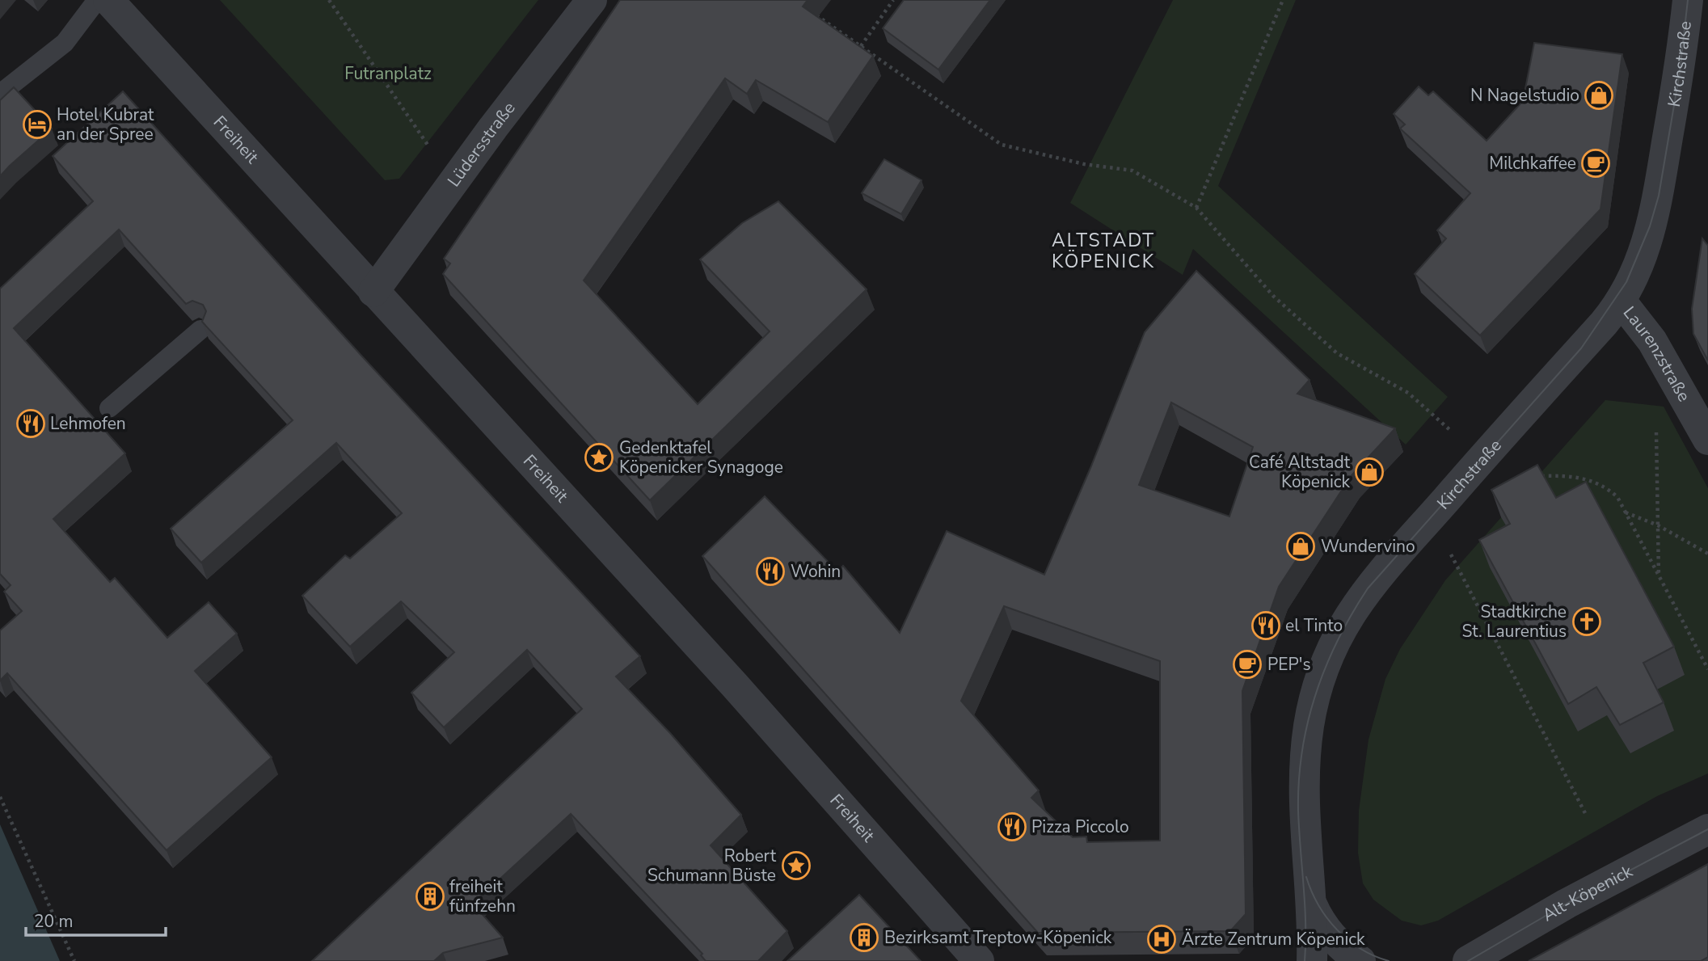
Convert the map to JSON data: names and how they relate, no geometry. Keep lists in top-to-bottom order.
{
  "streets": {
    "street": [
      "Kirchstraße",
      "Freiheit",
      "Lüdersstraße",
      "Laurenzstraße",
      "Alt-Köpenick"
    ]
  },
  "crossings": [
    ["Kirchstraße", "Laurenzstraße"],
    ["Freiheit", "Lüdersstraße"]
  ],
  "districts": ["ALTSTADT KÖPENICK"],
  "parks": ["Futranplatz"],
  "places": {
    "shop": ["N Nagelstudio", "Café Altstadt Köpenick", "Wundervino"],
    "hotel": ["Hotel Kubrat an der Spree"],
    "cafe": ["Milchkaffee", "PEP's"],
    "restaurant": [
      "Lehmofen",
      "Wohin",
      "el Tinto",
      "Pizza Piccolo"
    ],
    "place": ["Gedenktafel Köpenicker Synagoge", "Robert Schumann Büste"],
    "church": ["Stadtkirche St. Laurentius"],
    "building": ["freiheit fünfzehn", "Bezirksamt Treptow-Köpenick"],
    "hospital": ["Ärzte Zentrum Köpenick"]
  },
  "scale_bar": "20 m"
}
